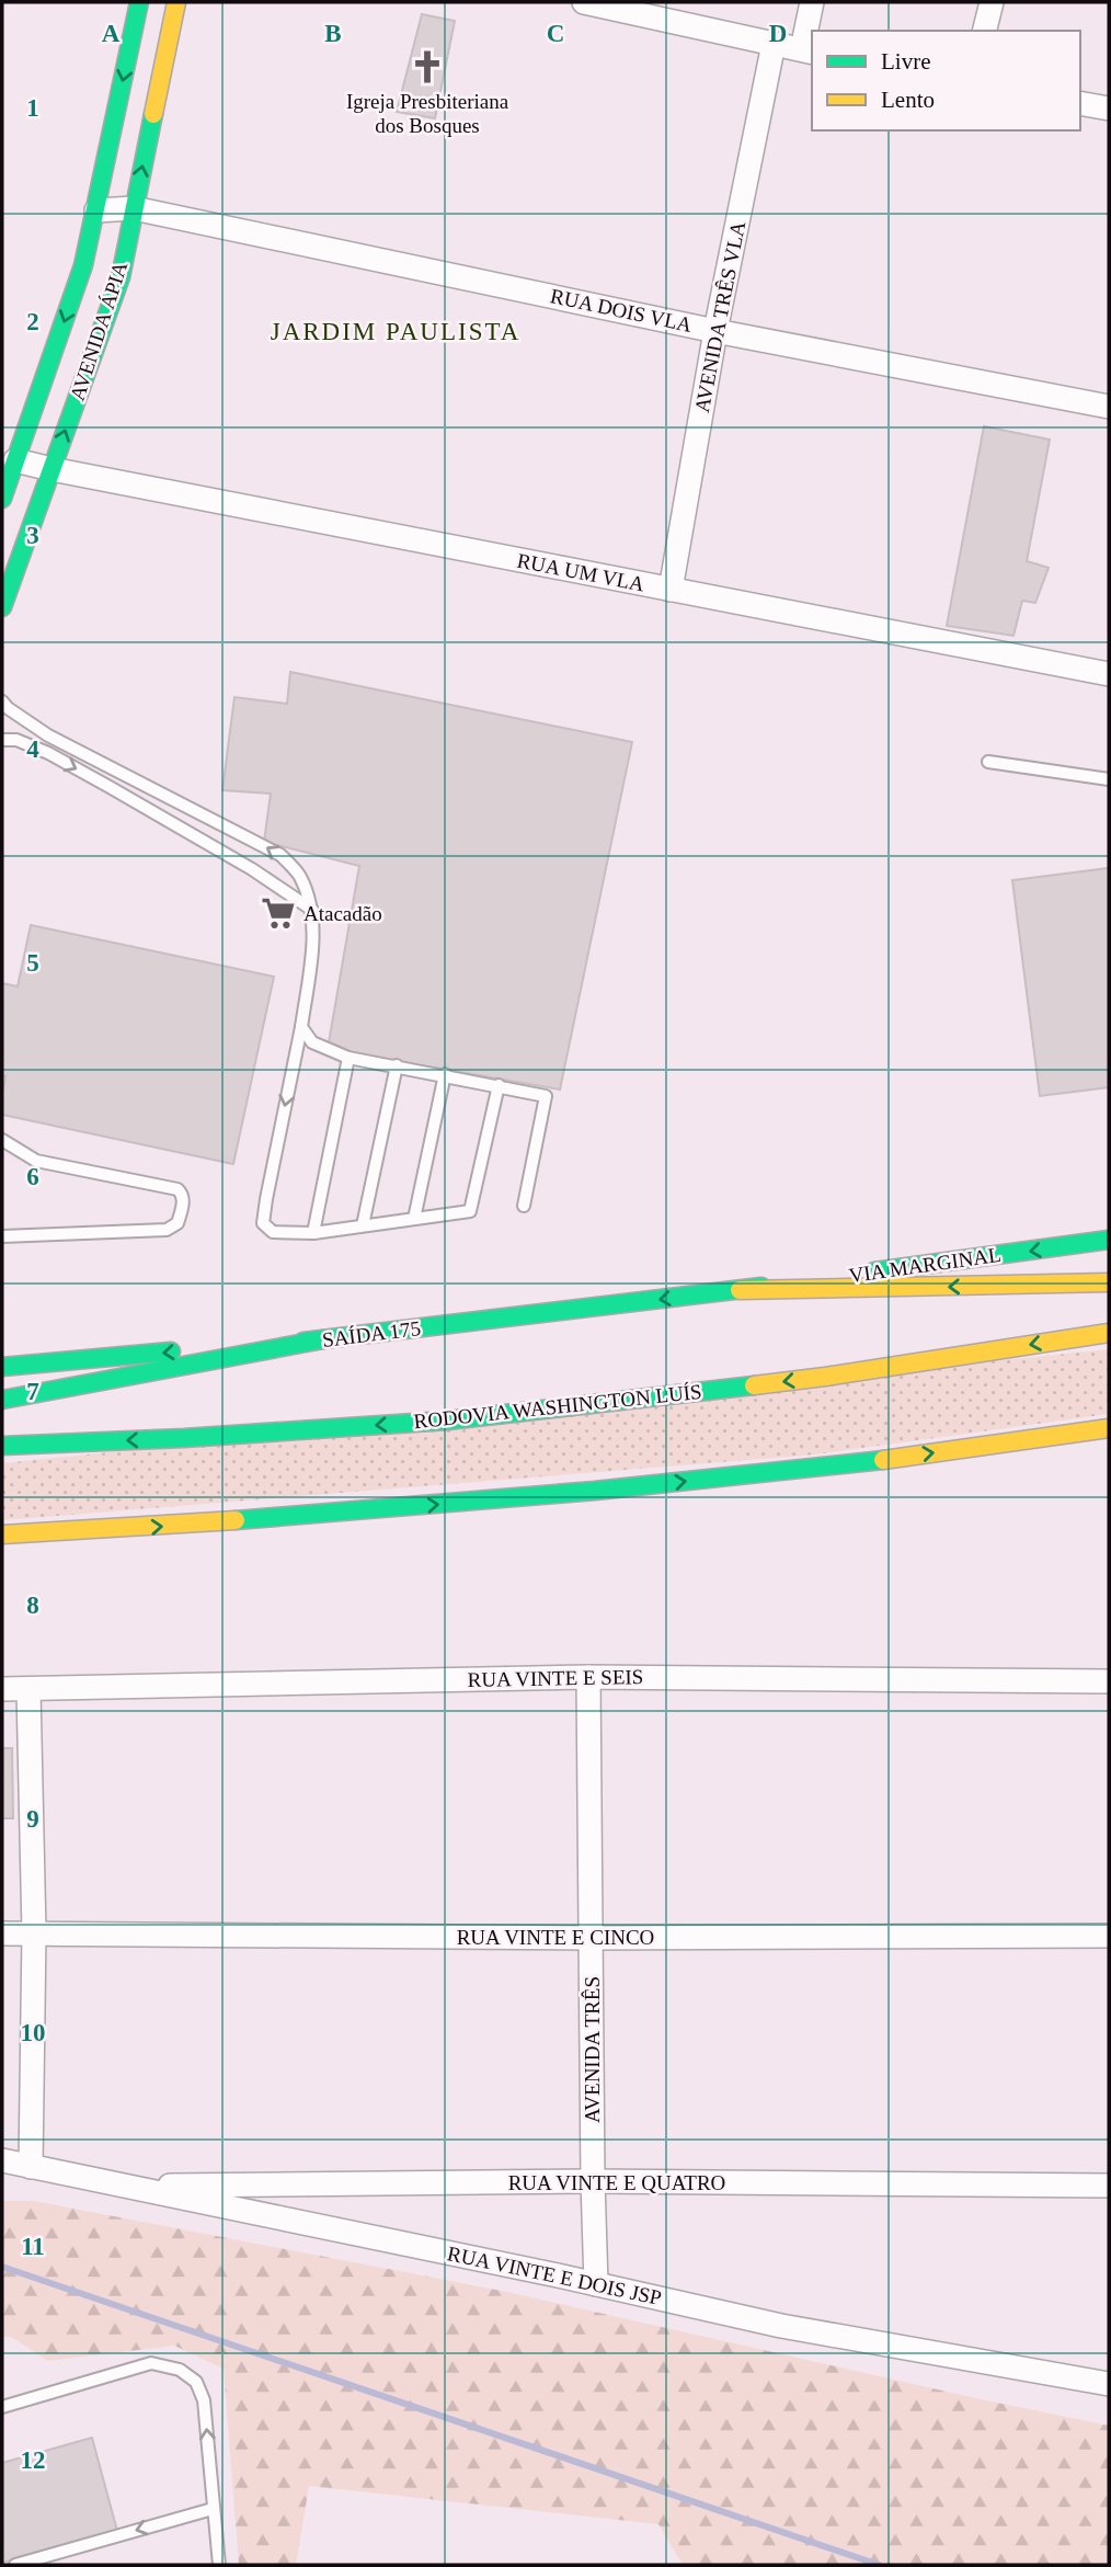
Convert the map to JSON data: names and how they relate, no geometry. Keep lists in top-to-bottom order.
{
  "streets": {
    "main road": [
      "AVENIDA ÁPIA",
      "VIA MARGINAL",
      "SAÍDA 175",
      "RODOVIA WASHINGTON LUÍS"
    ],
    "street": [
      "RUA DOIS VLA",
      "AVENIDA TRÊS VLA",
      "RUA UM VLA",
      "RUA VINTE E SEIS",
      "RUA VINTE E CINCO",
      "AVENIDA TRÊS",
      "RUA VINTE E QUATRO",
      "RUA VINTE E DOIS JSP"
    ]
  },
  "crossings": [
    ["RUA DOIS VLA", "AVENIDA TRÊS VLA"],
    ["RUA DOIS VLA", "AVENIDA ÁPIA"],
    ["AVENIDA TRÊS VLA", "RUA UM VLA"],
    ["AVENIDA ÁPIA", "RUA UM VLA"],
    ["VIA MARGINAL", "SAÍDA 175"],
    ["RUA VINTE E SEIS", "AVENIDA TRÊS"],
    ["RUA VINTE E CINCO", "AVENIDA TRÊS"],
    ["AVENIDA TRÊS", "RUA VINTE E QUATRO"],
    ["AVENIDA TRÊS", "RUA VINTE E DOIS JSP"],
    ["RUA VINTE E QUATRO", "RUA VINTE E DOIS JSP"]
  ],
  "districts": ["JARDIM PAULISTA"],
  "places": {
    "church": ["Igreja Presbiteriana dos Bosques"],
    "supermarket": ["Atacadão"]
  },
  "legend": ["Livre", "Lento"],
  "grid": {
    "columns": [
      "A",
      "B",
      "C",
      "D"
    ],
    "rows": [
      "1",
      "2",
      "3",
      "4",
      "5",
      "6",
      "7",
      "8",
      "9",
      "10",
      "11",
      "12"
    ]
  }
}
